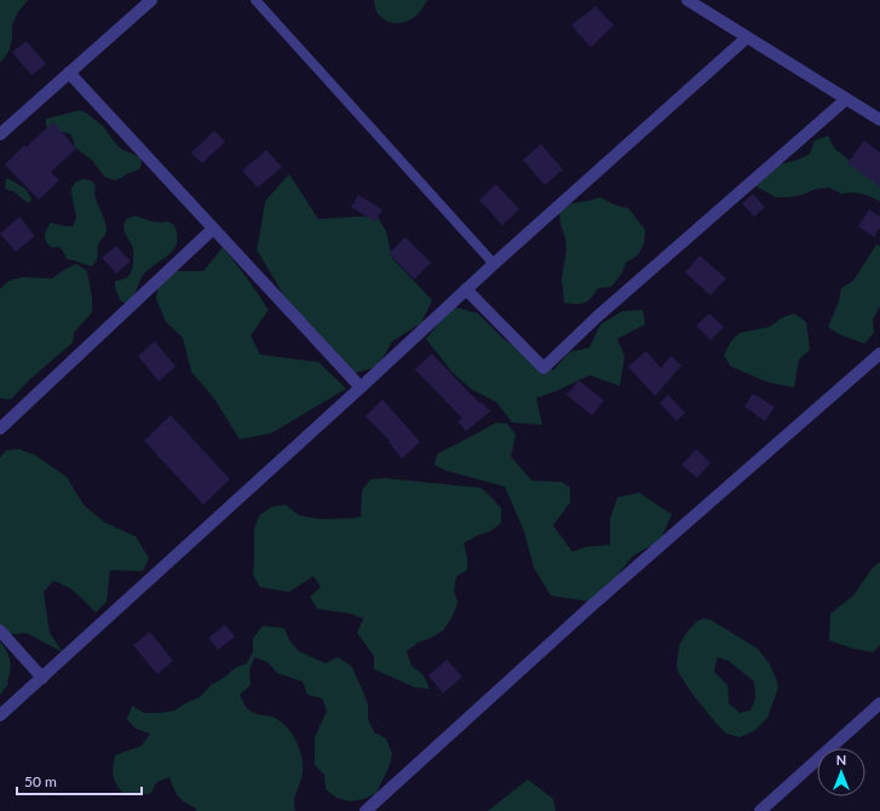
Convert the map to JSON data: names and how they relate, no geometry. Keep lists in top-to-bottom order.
{
  "scale_bar": "50 m",
  "north": "top"
}
